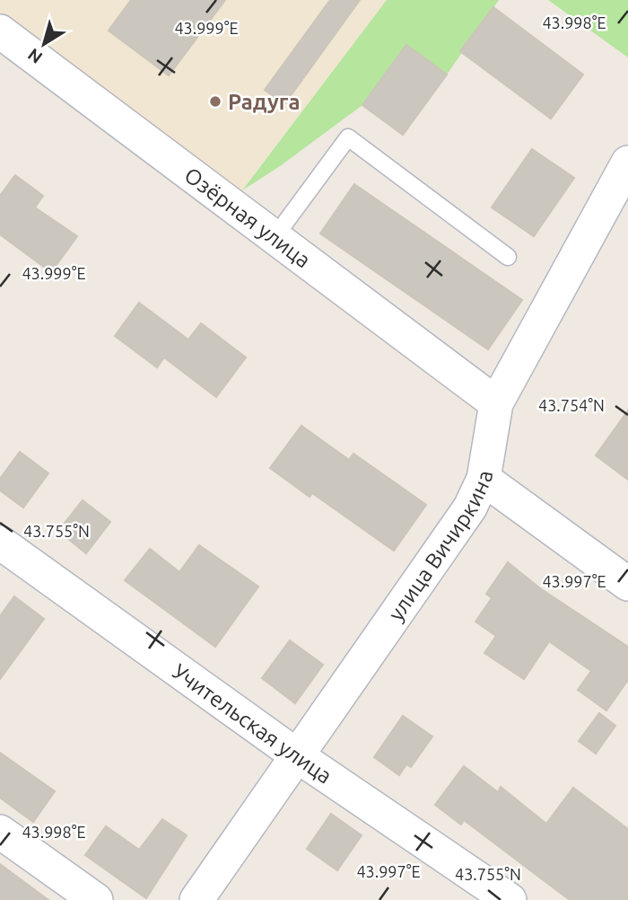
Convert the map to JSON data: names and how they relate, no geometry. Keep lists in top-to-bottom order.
{
  "streets": {
    "street": ["Озёрная улица", "улица Вичиркина", "Учительская улица"]
  },
  "crossings": [
    ["Озёрная улица", "улица Вичиркина"],
    ["улица Вичиркина", "Учительская улица"]
  ],
  "places": ["Радуга"],
  "north": "bottom left",
  "coordinates": [
    "43.998°E",
    "43.999°E",
    "43.754°N",
    "43.755°N",
    "43.997°E"
  ]
}
